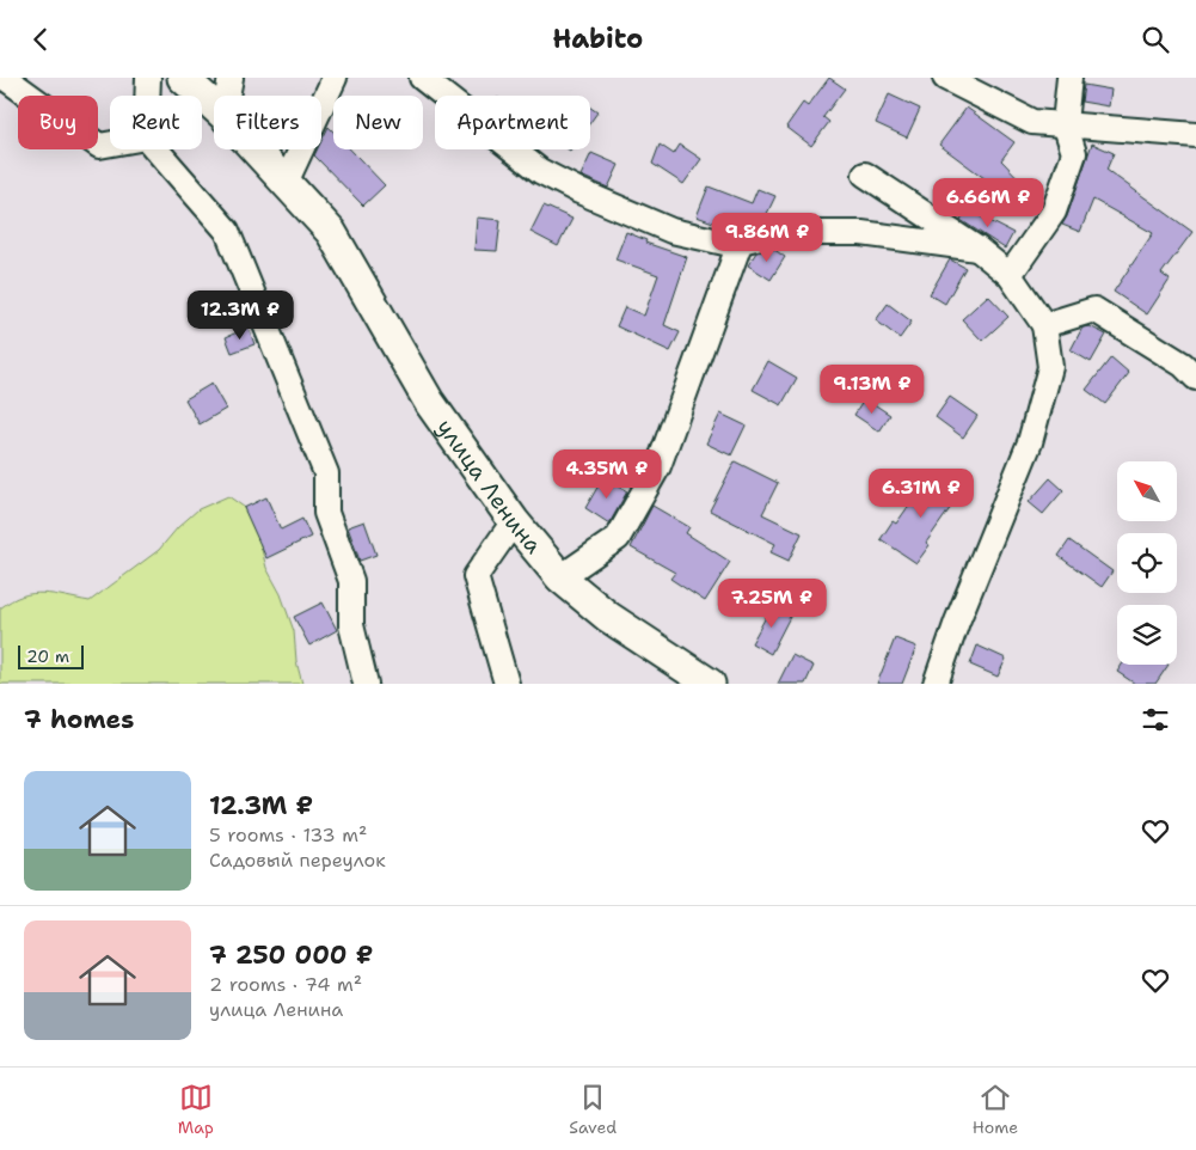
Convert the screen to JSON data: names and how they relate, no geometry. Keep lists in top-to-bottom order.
{
  "streets": {
    "main road": ["улица Ленина"]
  },
  "scale_bar": "20 m",
  "north": "top left",
  "page": {
    "header": "Habito",
    "chip": [
      "Buy",
      "Rent",
      "Filters",
      "New",
      "Apartment"
    ],
    "price": [
      "6.66M ₽",
      "9.86M ₽",
      "12.3M ₽",
      "9.13M ₽",
      "4.35M ₽",
      "6.31M ₽",
      "7.25M ₽"
    ],
    "scale": "20 m",
    "heading": "7 homes",
    "list": [
      {
        "name": "12.3M ₽",
        "note": "5 rooms · 133 m² · Садовый переулок"
      },
      {
        "name": "7 250 000 ₽",
        "note": "2 rooms · 74 m² · улица Ленина"
      }
    ],
    "tabs": ["Map", "Saved", "Home"]
  }
}
